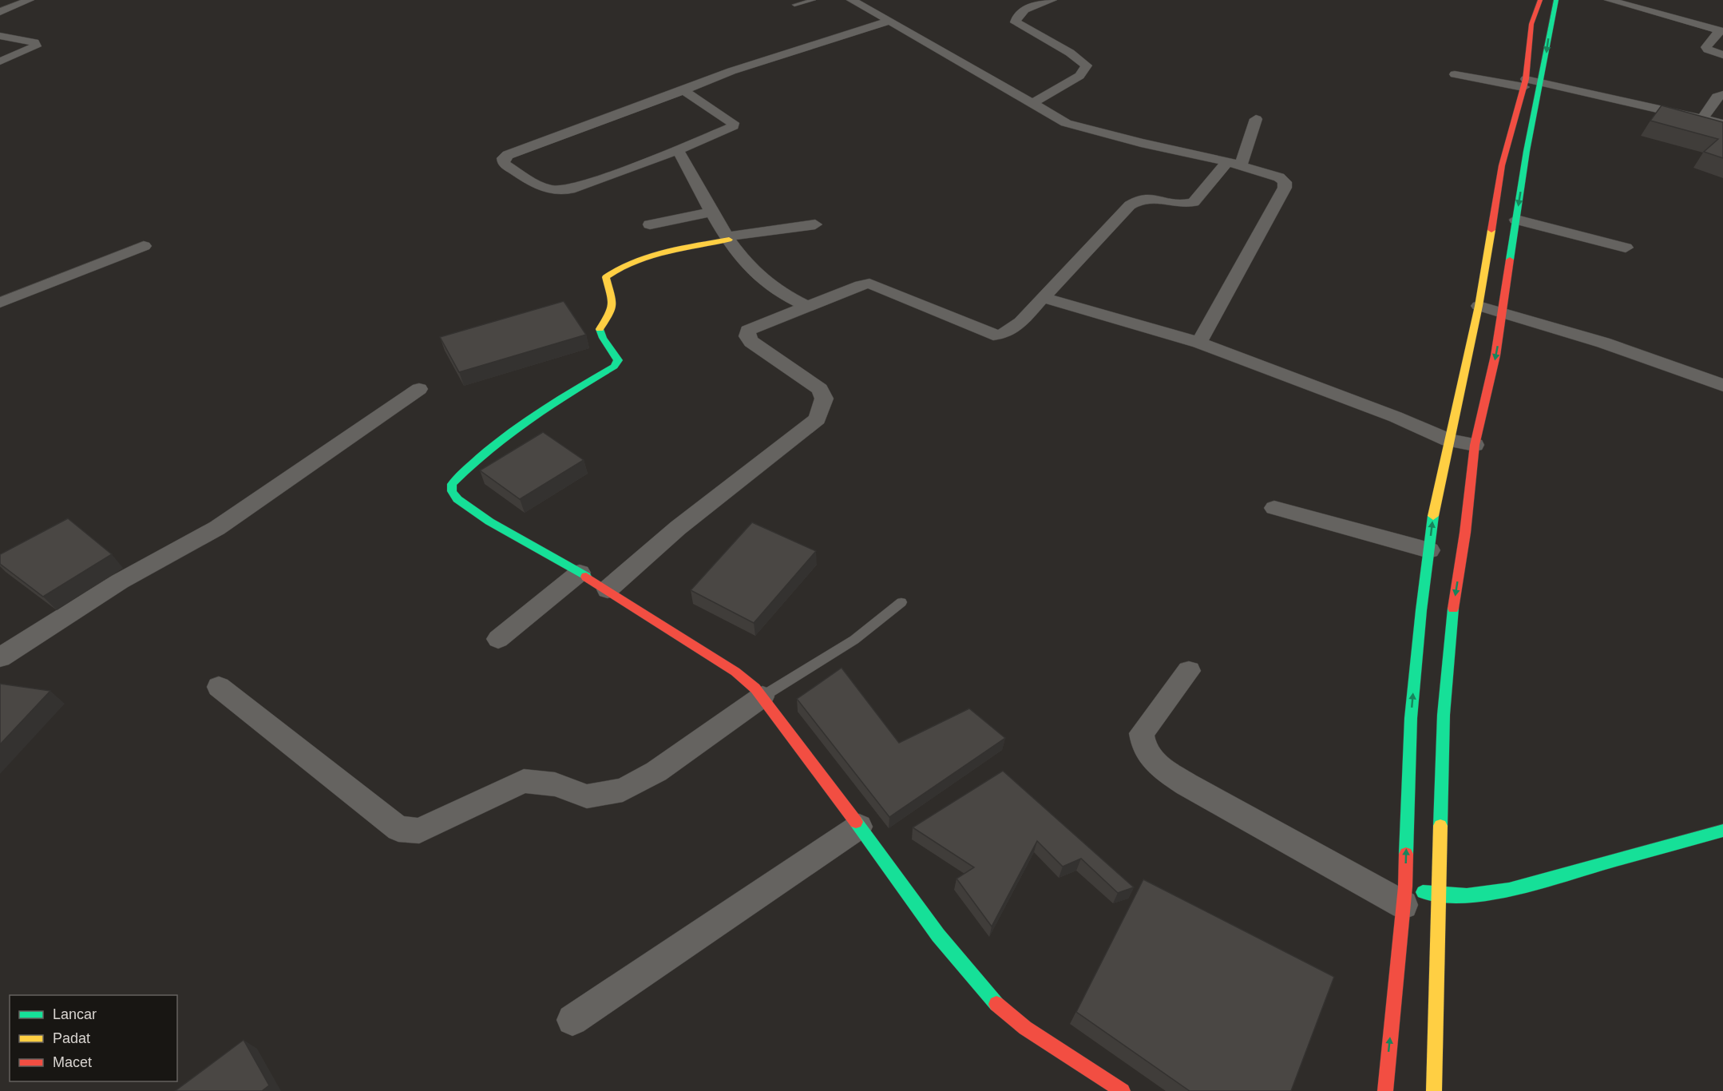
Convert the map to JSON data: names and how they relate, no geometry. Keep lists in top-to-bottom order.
{
  "legend": ["Lancar", "Padat", "Macet"]
}
